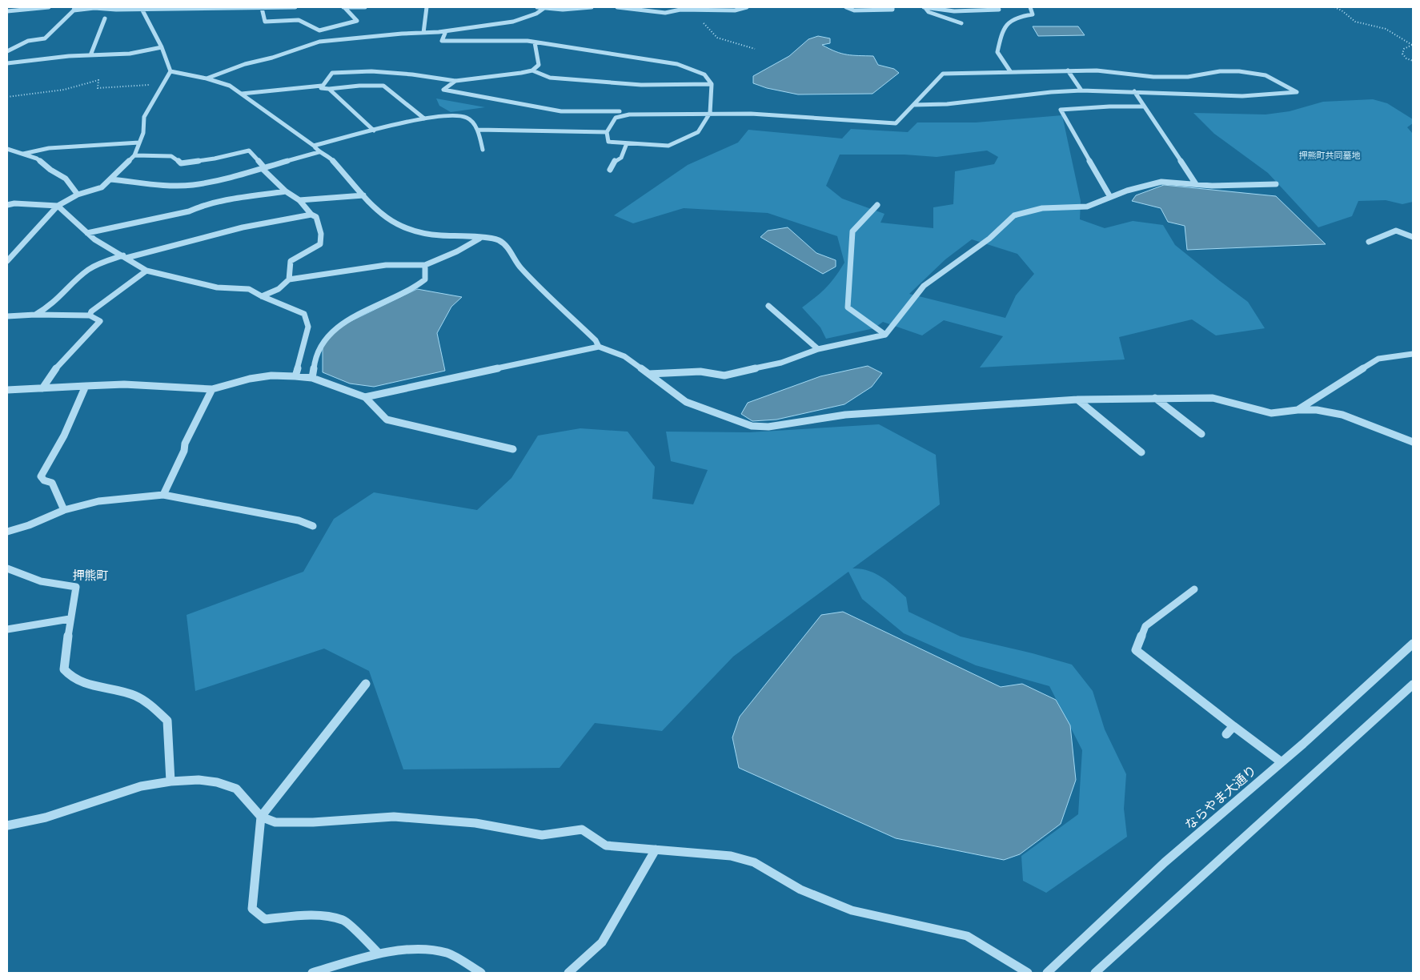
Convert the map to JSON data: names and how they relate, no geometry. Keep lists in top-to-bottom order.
{
  "streets": {
    "street": ["ならやま大通り"]
  },
  "districts": ["押熊町"],
  "parks": ["押熊町共同墓地"]
}
